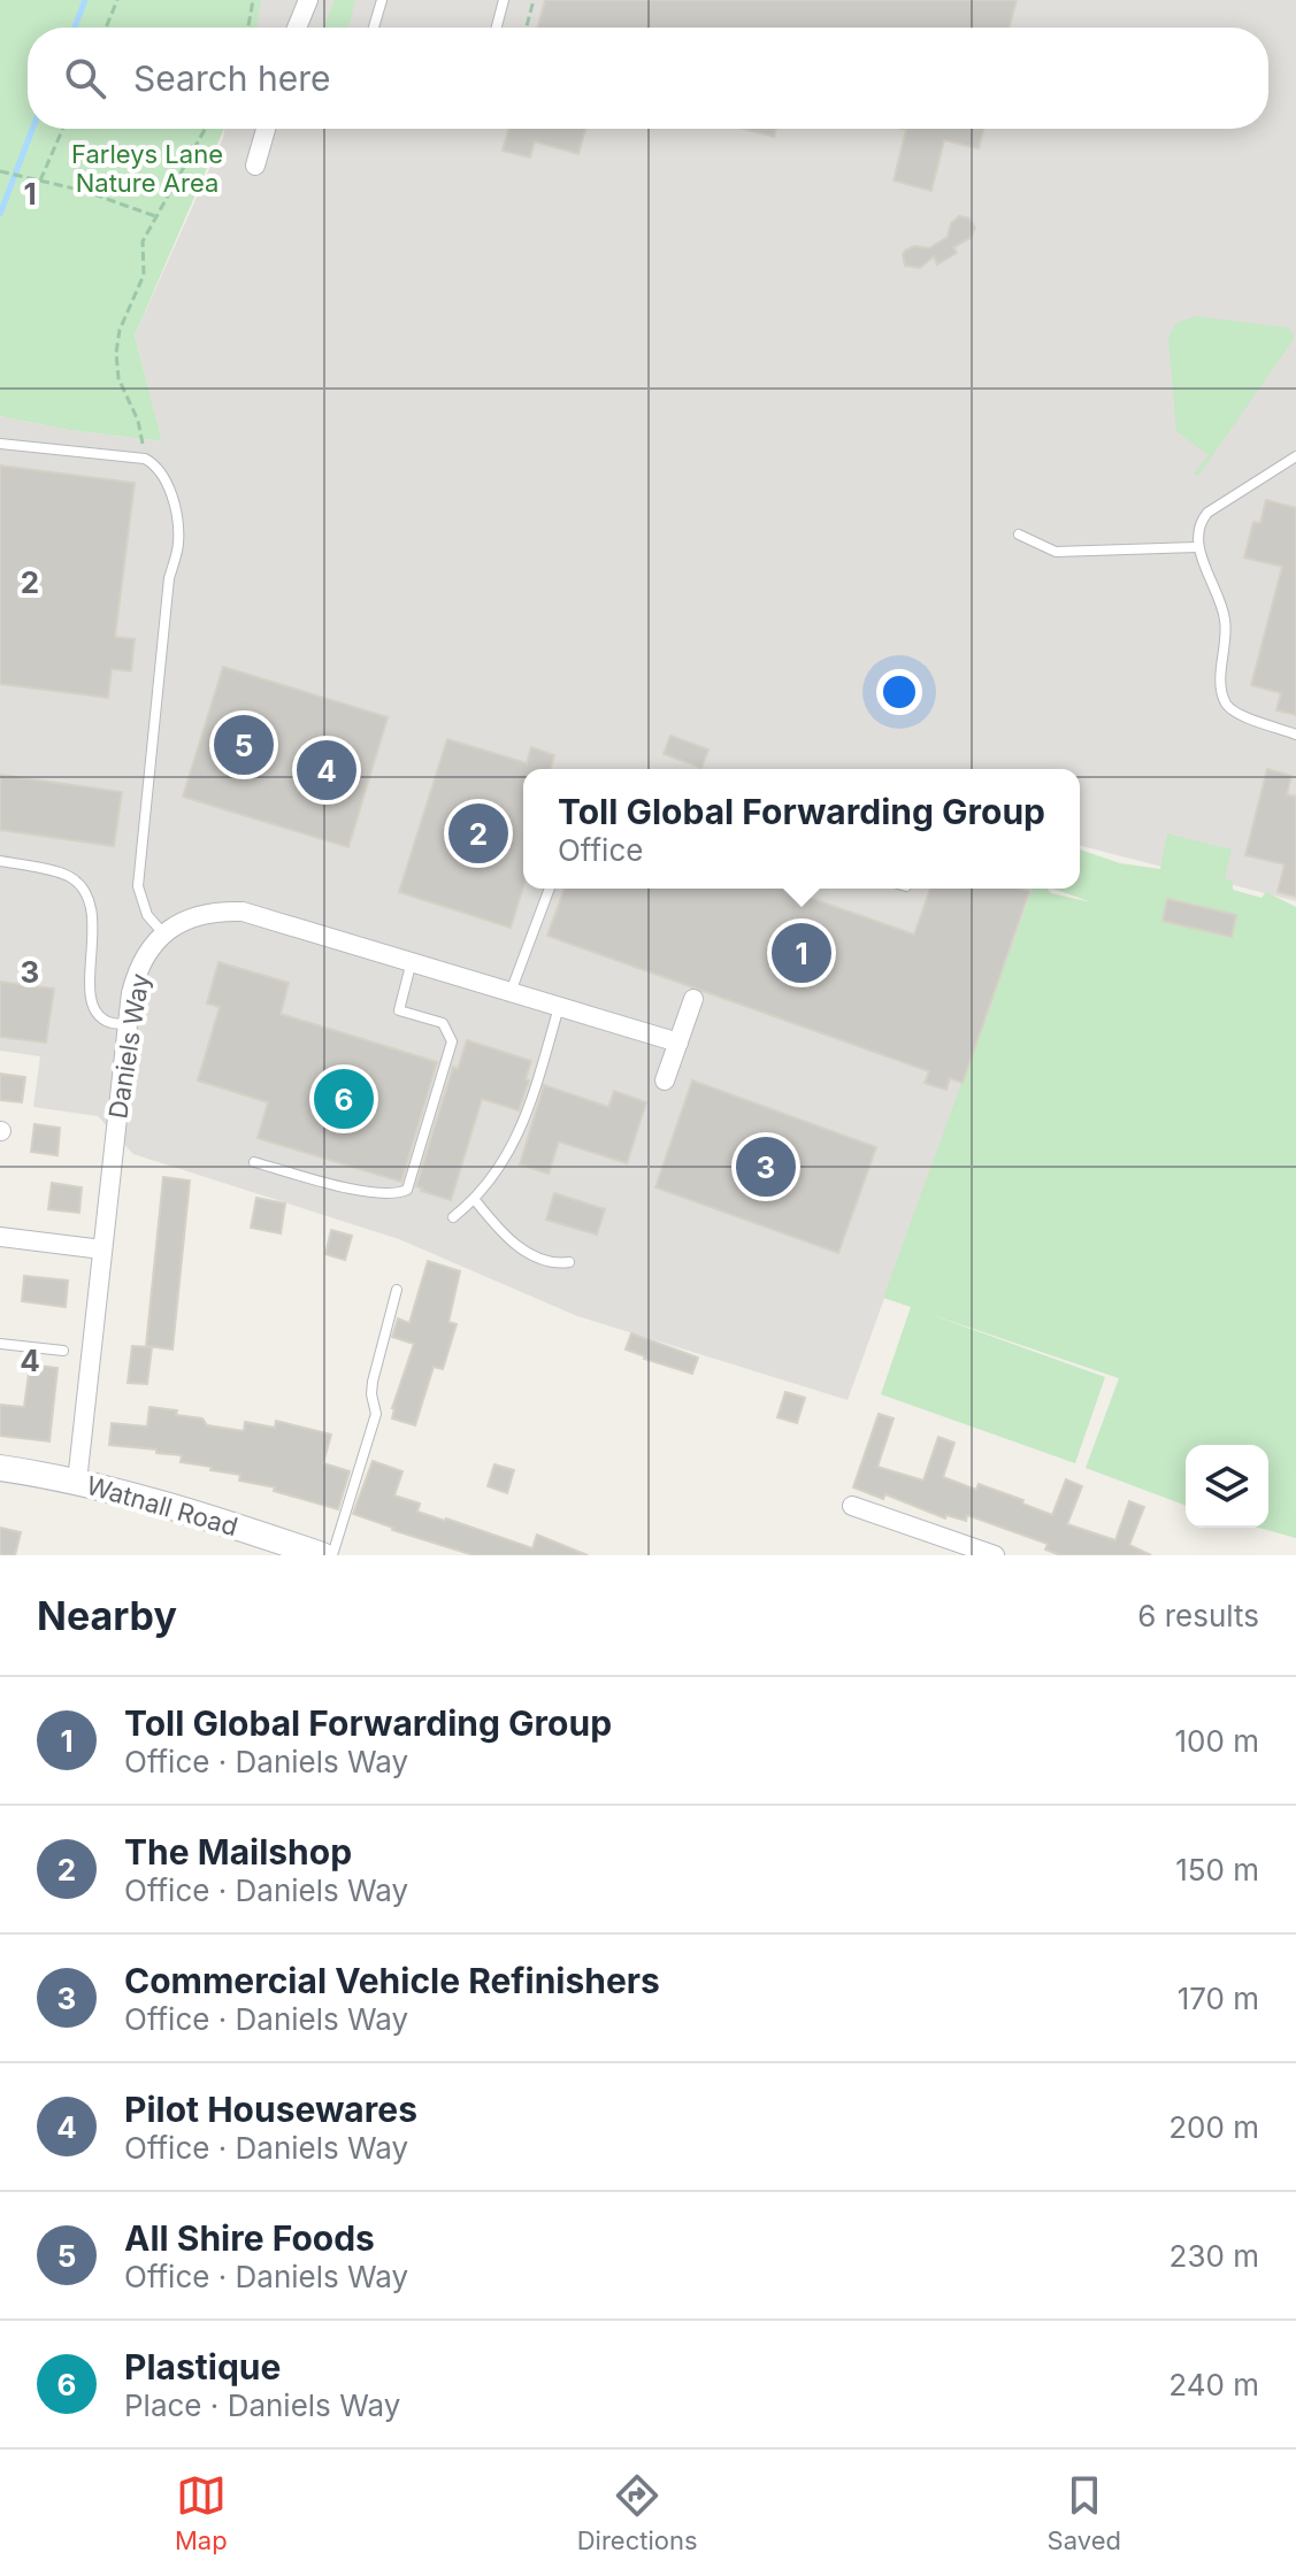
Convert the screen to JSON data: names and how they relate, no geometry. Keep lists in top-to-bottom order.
{
  "streets": {
    "main road": ["Watnall Road"],
    "street": ["Daniels Way"]
  },
  "crossings": [
    ["Daniels Way", "Watnall Road"]
  ],
  "parks": ["Farleys Lane Nature Area"],
  "page": {
    "search": "Search here",
    "pins": [
      "5",
      "4",
      "2",
      "1",
      "6",
      "3"
    ],
    "popup": ["Toll Global Forwarding Group", "Office"],
    "heading": ["Nearby", "6 results"],
    "list": [
      {
        "mark": "1",
        "name": "Toll Global Forwarding Group",
        "note": "Office · Daniels Way",
        "value": "100 m"
      },
      {
        "mark": "2",
        "name": "The Mailshop",
        "note": "Office · Daniels Way",
        "value": "150 m"
      },
      {
        "mark": "3",
        "name": "Commercial Vehicle Refinishers",
        "note": "Office · Daniels Way",
        "value": "170 m"
      },
      {
        "mark": "4",
        "name": "Pilot Housewares",
        "note": "Office · Daniels Way",
        "value": "200 m"
      },
      {
        "mark": "5",
        "name": "All Shire Foods",
        "note": "Office · Daniels Way",
        "value": "230 m"
      },
      {
        "mark": "6",
        "name": "Plastique",
        "note": "Place · Daniels Way",
        "value": "240 m"
      }
    ],
    "nav": ["Map", "Directions", "Saved"]
  },
  "grid": {
    "rows": [
      "1",
      "2",
      "3",
      "4"
    ]
  }
}
